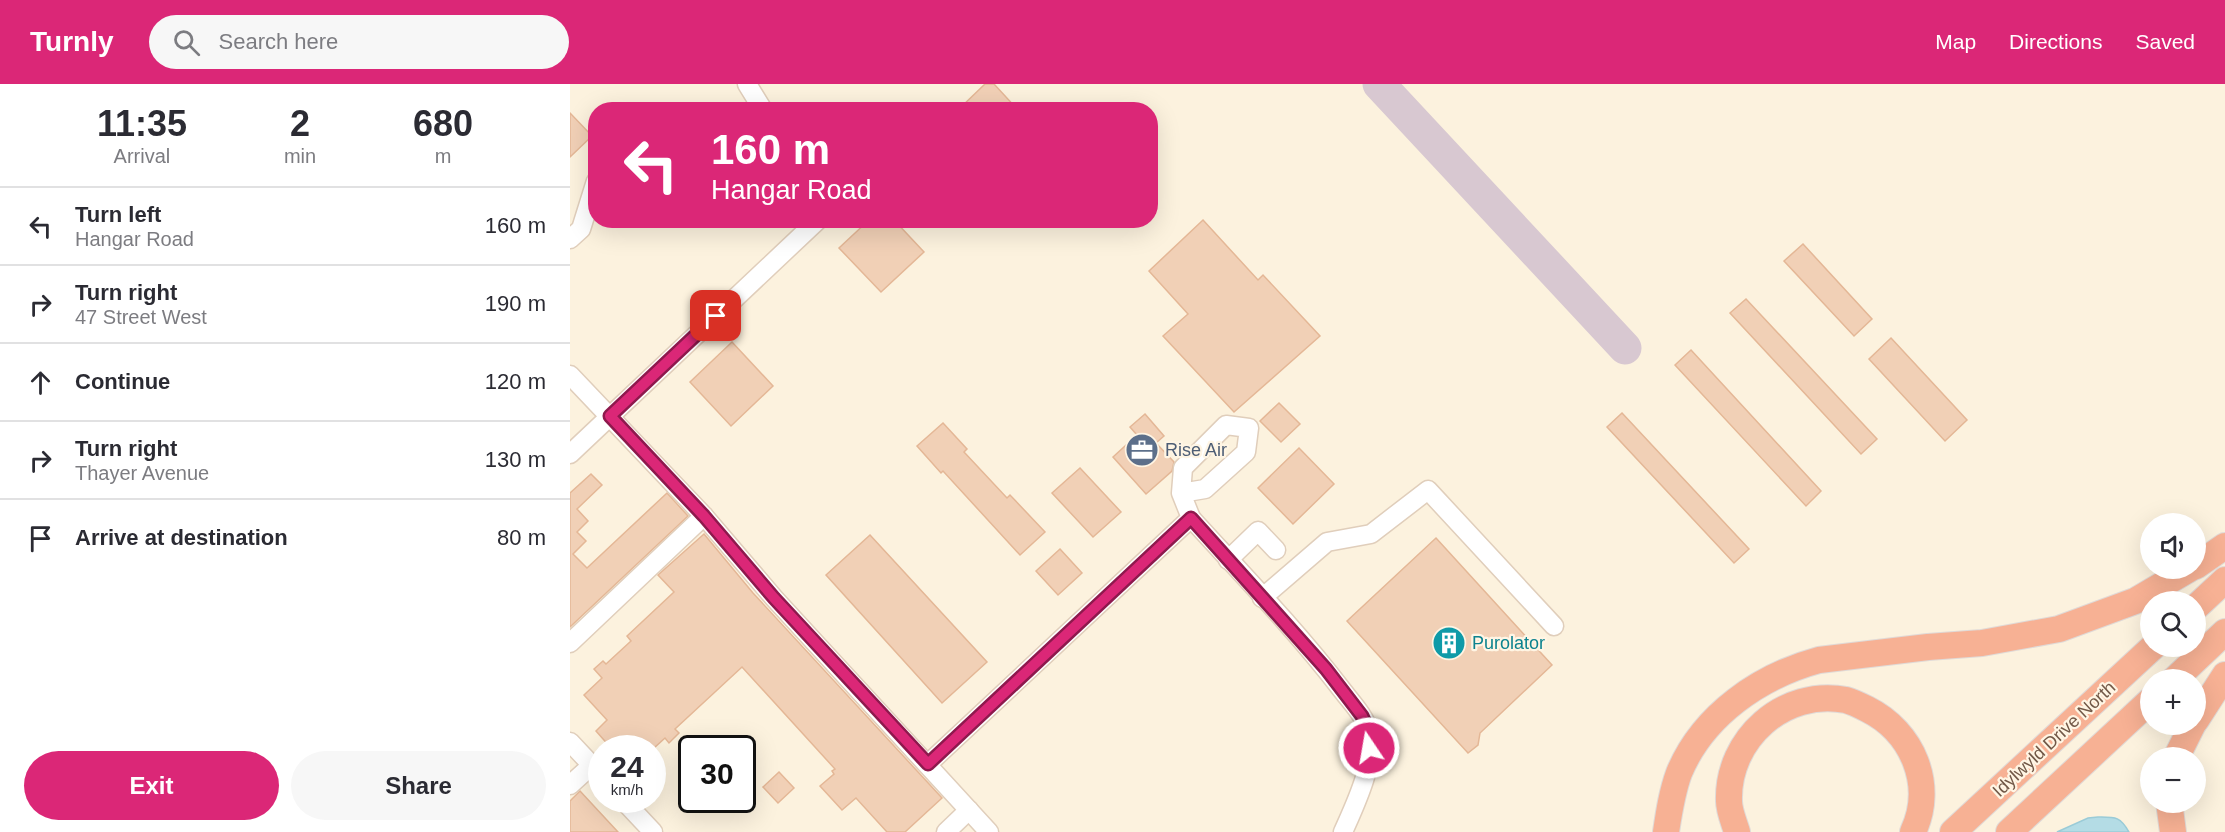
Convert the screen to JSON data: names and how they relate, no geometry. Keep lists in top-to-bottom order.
{
  "streets": {
    "highway": ["Idylwyld Drive North"]
  },
  "places": {
    "office": ["Rise Air"],
    "building": ["Purolator"]
  },
  "page": {
    "header": "Turnly",
    "search": "Search here",
    "nav": ["Map", "Directions", "Saved"],
    "eta": [
      "11:35",
      "Arrival",
      "2",
      "min",
      "680",
      "m"
    ],
    "turn": ["160 m", "Hangar Road"],
    "list": [
      {
        "name": "Turn left",
        "note": "Hangar Road",
        "value": "160 m"
      },
      {
        "name": "Turn right",
        "note": "47 Street West",
        "value": "190 m"
      },
      {
        "name": "Continue",
        "value": "120 m"
      },
      {
        "name": "Turn right",
        "note": "Thayer Avenue",
        "value": "130 m"
      },
      {
        "name": "Arrive at destination",
        "value": "80 m"
      }
    ],
    "map_buttons": ["+", "−"],
    "speed": "24 km/h",
    "limit": "30",
    "buttons": ["Exit", "Share"]
  }
}
